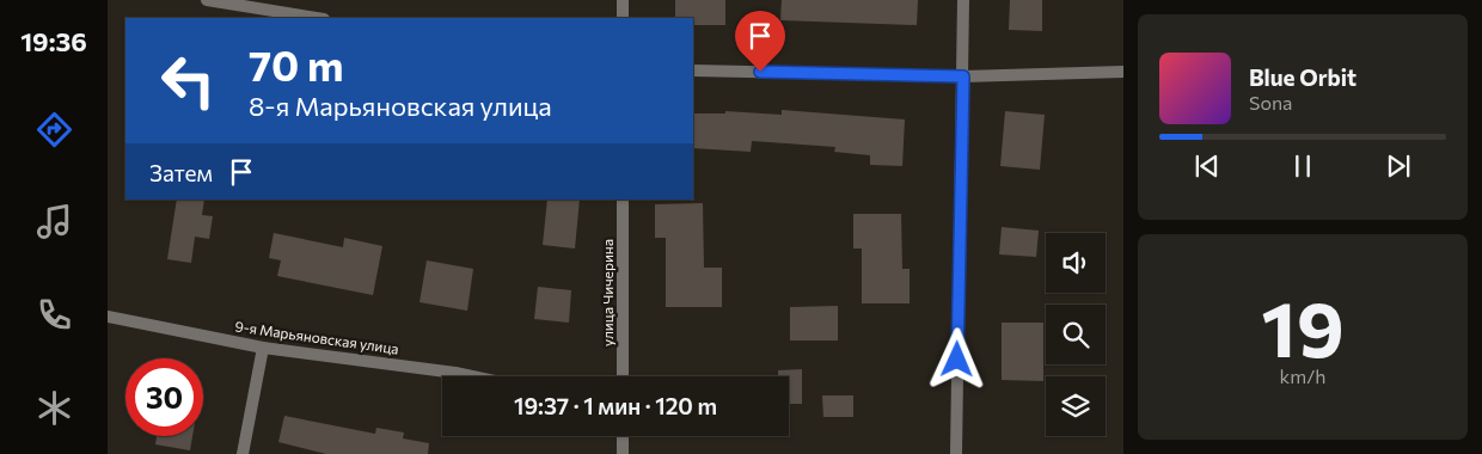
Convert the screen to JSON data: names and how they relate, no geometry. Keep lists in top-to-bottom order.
{
  "streets": {
    "street": ["улица Чичерина", "9-я Марьяновская улица"]
  },
  "page": {
    "tabs": "19:36",
    "turn": ["70 m", "8-я Марьяновская улица"],
    "song": ["Blue Orbit", "Sona"],
    "then": "Затем",
    "tile": ["19", "km/h"],
    "limit": "30",
    "trip": "19:37 · 1 мин · 120 m"
  }
}
